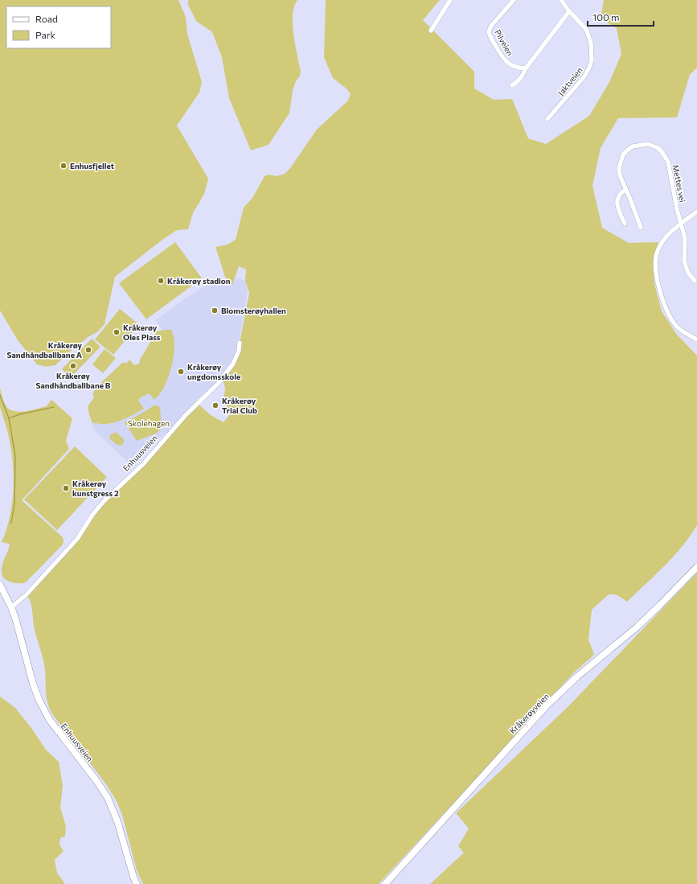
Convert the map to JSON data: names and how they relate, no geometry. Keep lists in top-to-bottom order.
{
  "streets": {
    "main road": ["Enhuusveien", "Kråkerøyveien"],
    "street": ["Pilveien", "Jaktveien", "Mettes vei"]
  },
  "parks": ["Skolehagen"],
  "places": [
    "Enhusfjellet",
    "Kråkerøy stadion",
    "Blomsterøyhallen",
    "Kråkerøy Oles Plass",
    "Kråkerøy Sandhåndballbane A",
    "Kråkerøy Sandhåndballbane B",
    "Kråkerøy ungdomsskole",
    "Kråkerøy Trial Club",
    "Kråkerøy kunstgress 2"
  ],
  "legend": ["Road", "Park"],
  "scale_bar": "100 m"
}
